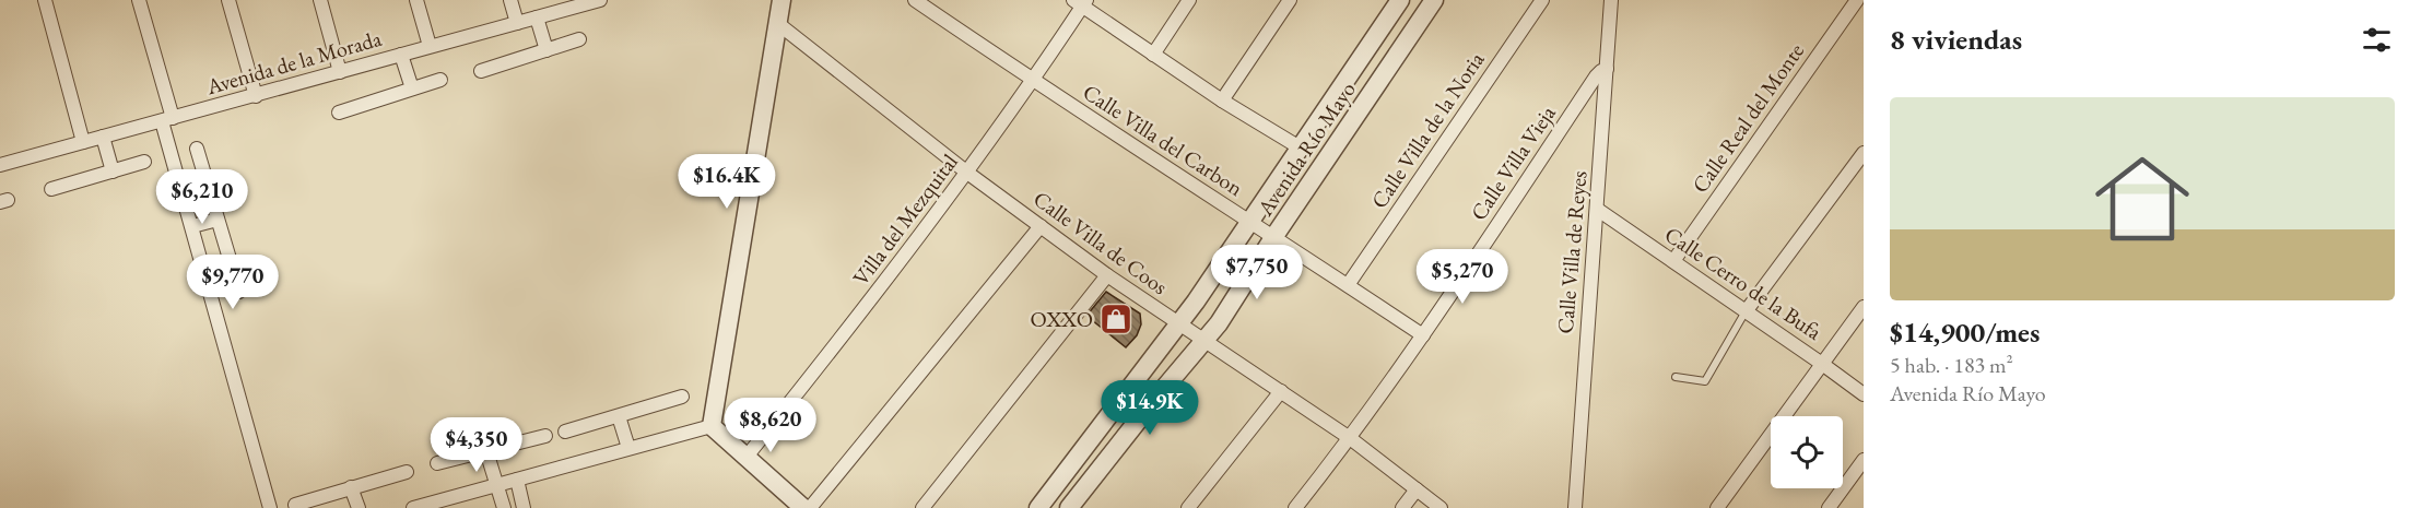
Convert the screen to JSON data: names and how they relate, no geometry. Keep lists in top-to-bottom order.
{
  "streets": {
    "street": [
      "Avenida de la Morada",
      "Calle Real del Monte",
      "Calle Villa de la Noria",
      "Calle Villa del Carbon",
      "Avenida Río Mayo",
      "Calle Villa Vieja",
      "Villa del Mezquital",
      "Calle Villa de Coos",
      "Calle Villa de Reyes",
      "Calle Cerro de la Bufa"
    ]
  },
  "crossings": [
    ["Calle Real del Monte", "Calle Cerro de la Bufa"],
    ["Calle Villa de la Noria", "Calle Villa del Carbon"],
    ["Calle Villa del Carbon", "Avenida Río Mayo"],
    ["Calle Villa del Carbon", "Calle Villa Vieja"],
    ["Calle Villa del Carbon", "Villa del Mezquital"],
    ["Avenida Río Mayo", "Calle Villa de Coos"],
    ["Calle Villa Vieja", "Calle Villa de Coos"],
    ["Calle Villa Vieja", "Calle Villa de Reyes"],
    ["Villa del Mezquital", "Calle Villa de Coos"],
    ["Calle Villa de Reyes", "Calle Cerro de la Bufa"]
  ],
  "places": {
    "shop": ["OXXO"]
  },
  "page": {
    "heading": "8 viviendas",
    "list": [
      {
        "name": "$14,900/mes",
        "note": "5 hab. · 183 m² · Avenida Río Mayo"
      }
    ],
    "price": [
      "$16.4K",
      "$6,210",
      "$7,750",
      "$5,270",
      "$9,770",
      "$14.9K",
      "$8,620",
      "$4,350"
    ]
  }
}
